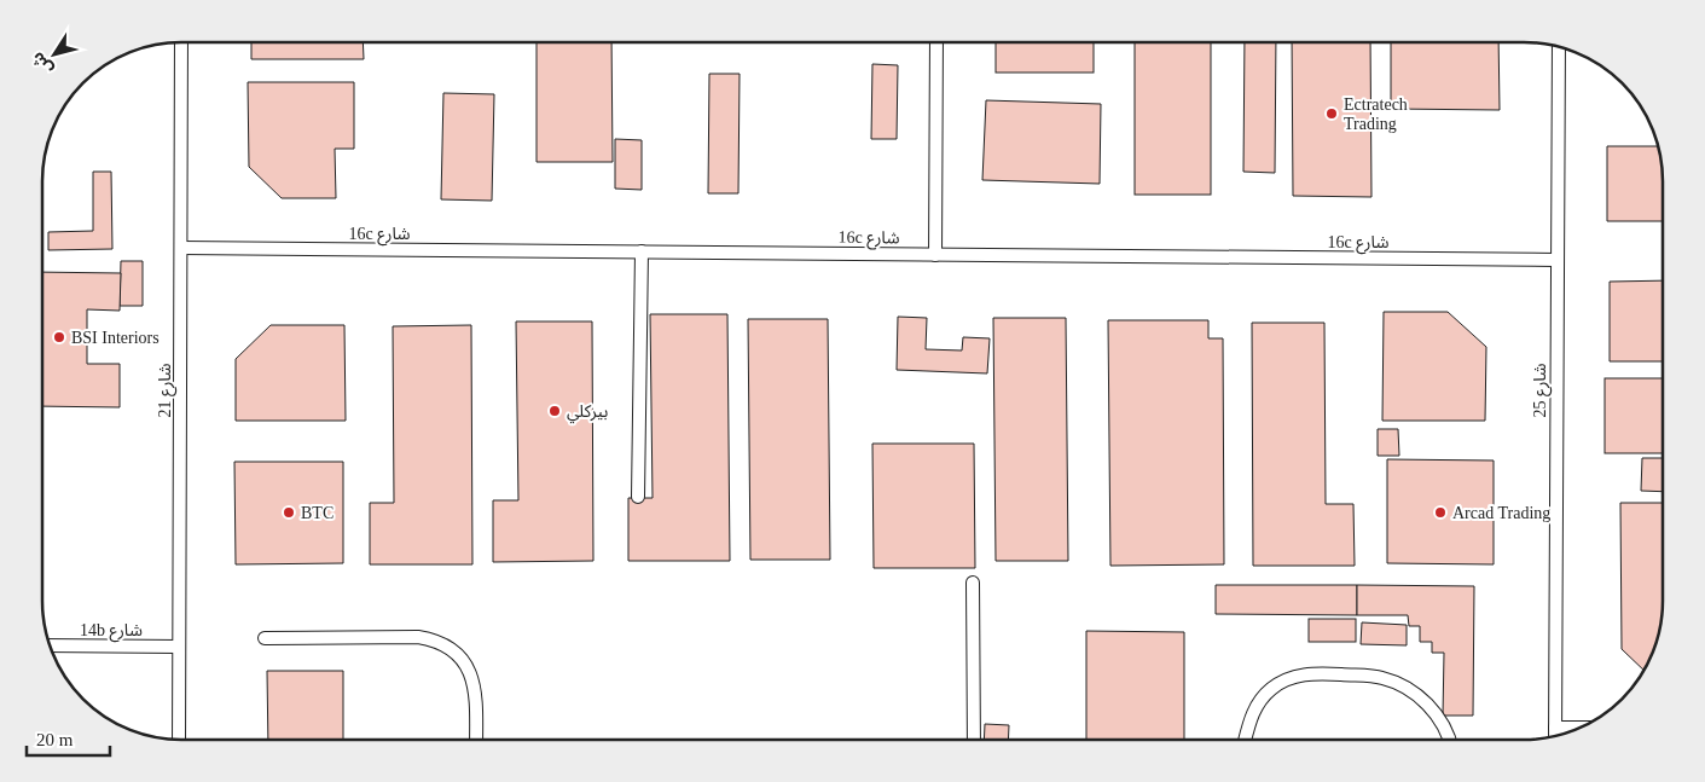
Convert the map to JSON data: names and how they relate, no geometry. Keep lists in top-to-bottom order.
{
  "streets": {
    "lane": [
      "16c شارع",
      "شارع 21",
      "شارع 25",
      "14b شارع"
    ]
  },
  "crossings": [
    ["16c شارع", "شارع 21"],
    ["16c شارع", "شارع 25"],
    ["شارع 21", "14b شارع"]
  ],
  "places": [
    "Ectratech Trading",
    "BSI Interiors",
    "بيركلي",
    "BTC",
    "Arcad Trading"
  ],
  "scale_bar": "20 m",
  "north": "bottom left"
}
